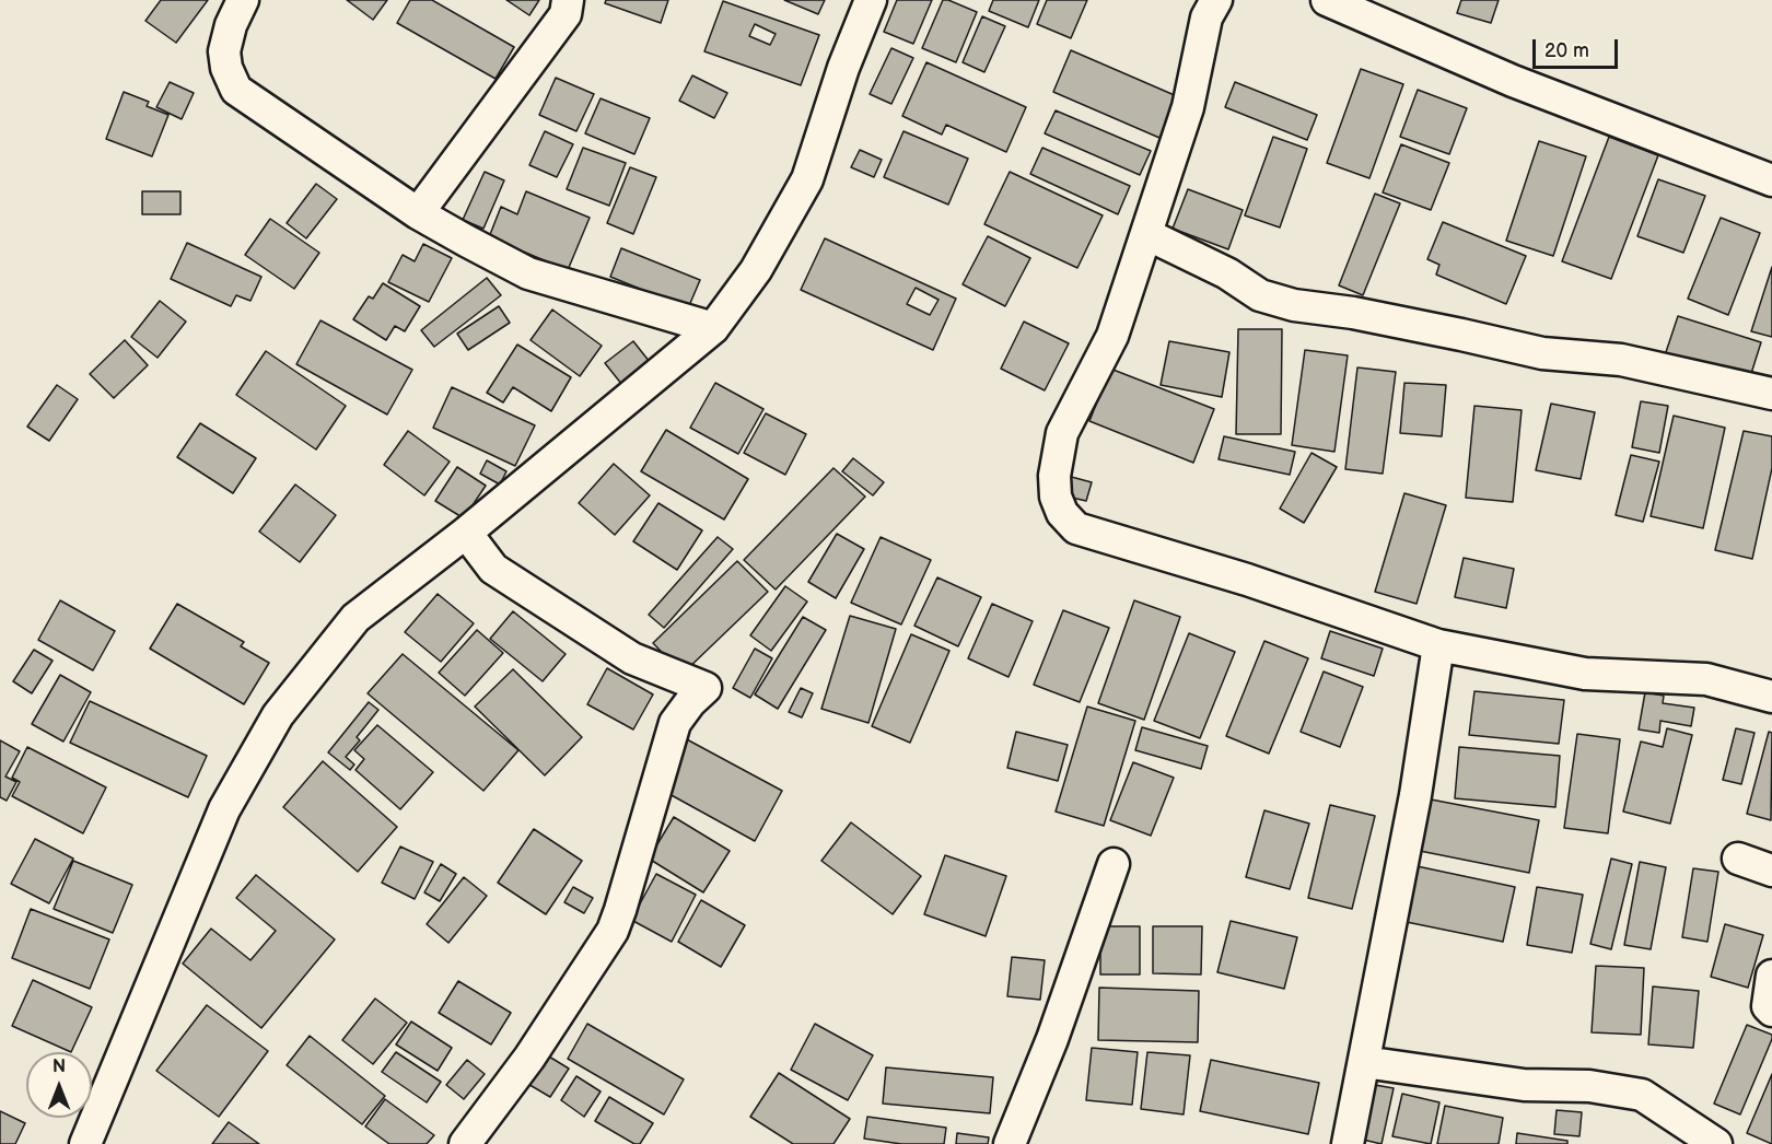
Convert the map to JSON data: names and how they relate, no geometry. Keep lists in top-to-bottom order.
{
  "scale_bar": "20 m",
  "north": "top"
}
